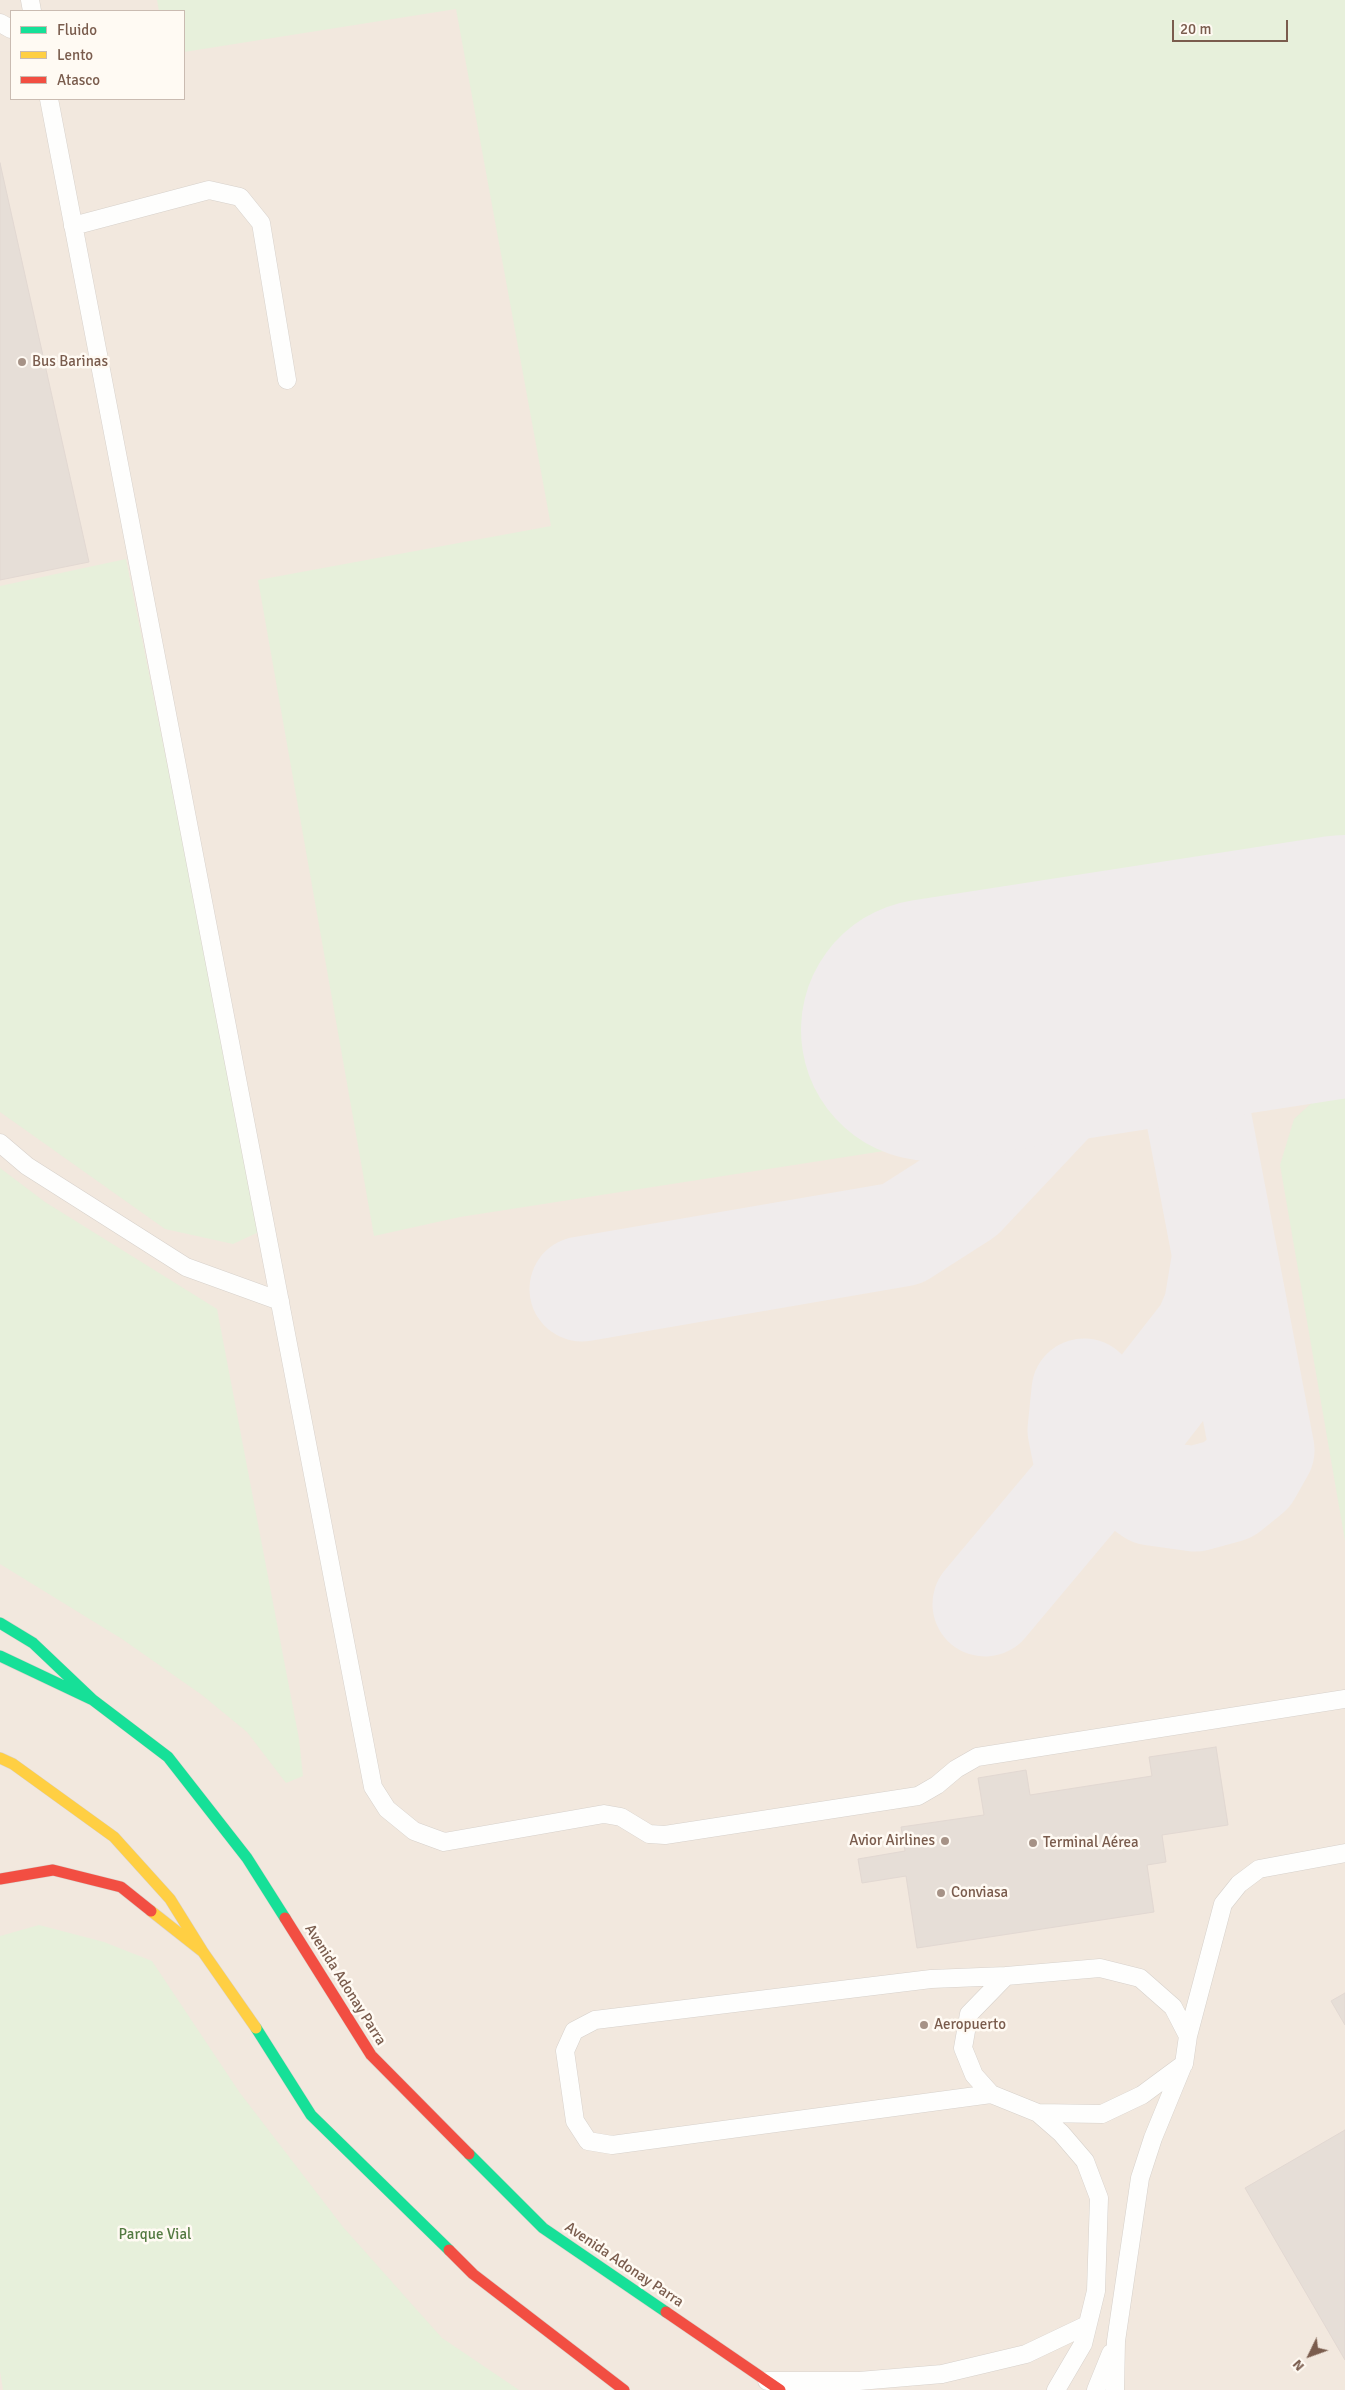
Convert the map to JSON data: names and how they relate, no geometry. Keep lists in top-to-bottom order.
{
  "streets": {
    "street": ["Avenida Adonay Parra"]
  },
  "parks": ["Parque Vial"],
  "places": [
    "Bus Barinas",
    "Avior Airlines",
    "Terminal Aérea",
    "Conviasa",
    "Aeropuerto"
  ],
  "legend": ["Fluido", "Lento", "Atasco"],
  "scale_bar": "20 m",
  "north": "bottom left"
}
